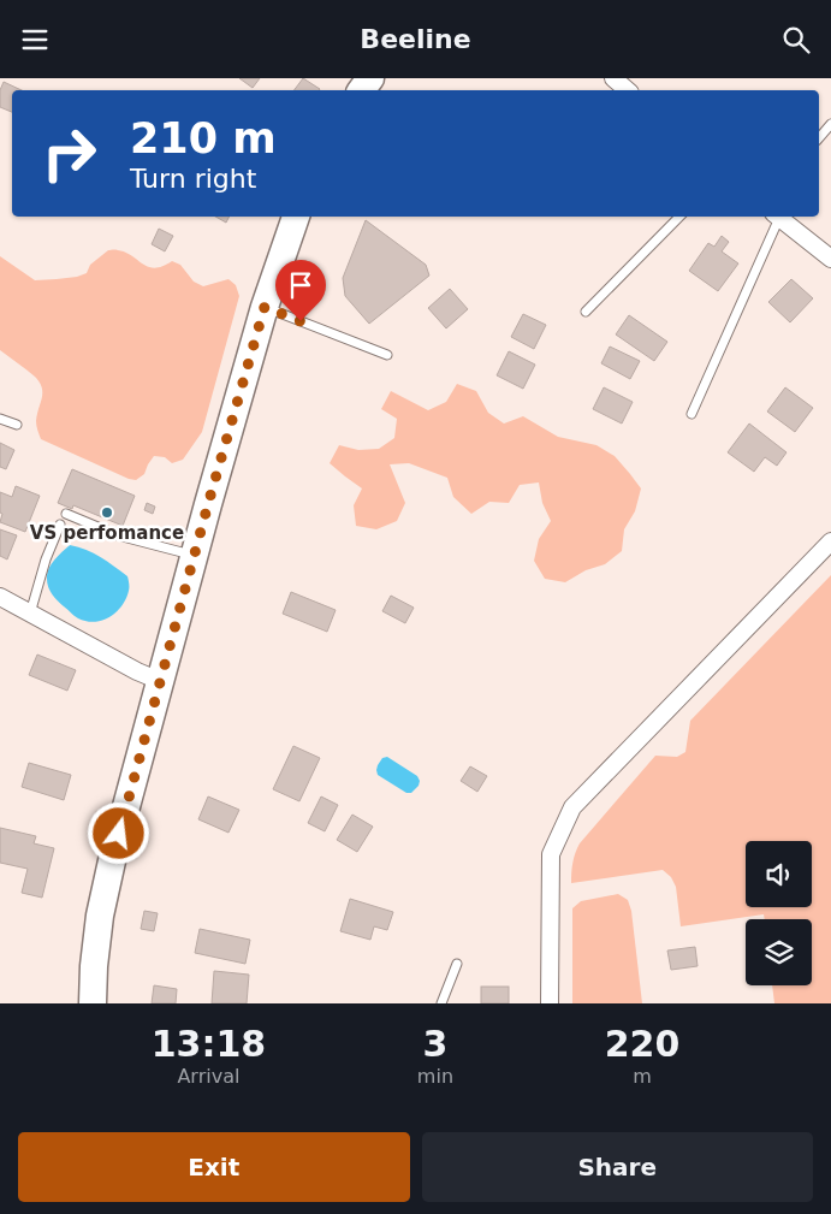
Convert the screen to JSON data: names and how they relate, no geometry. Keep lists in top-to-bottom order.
{
  "places": ["VS perfomance"],
  "page": {
    "header": "Beeline",
    "turn": ["210 m", "Turn right"],
    "eta": [
      "13:18",
      "Arrival",
      "3",
      "min",
      "220",
      "m"
    ],
    "buttons": ["Exit", "Share"]
  }
}
